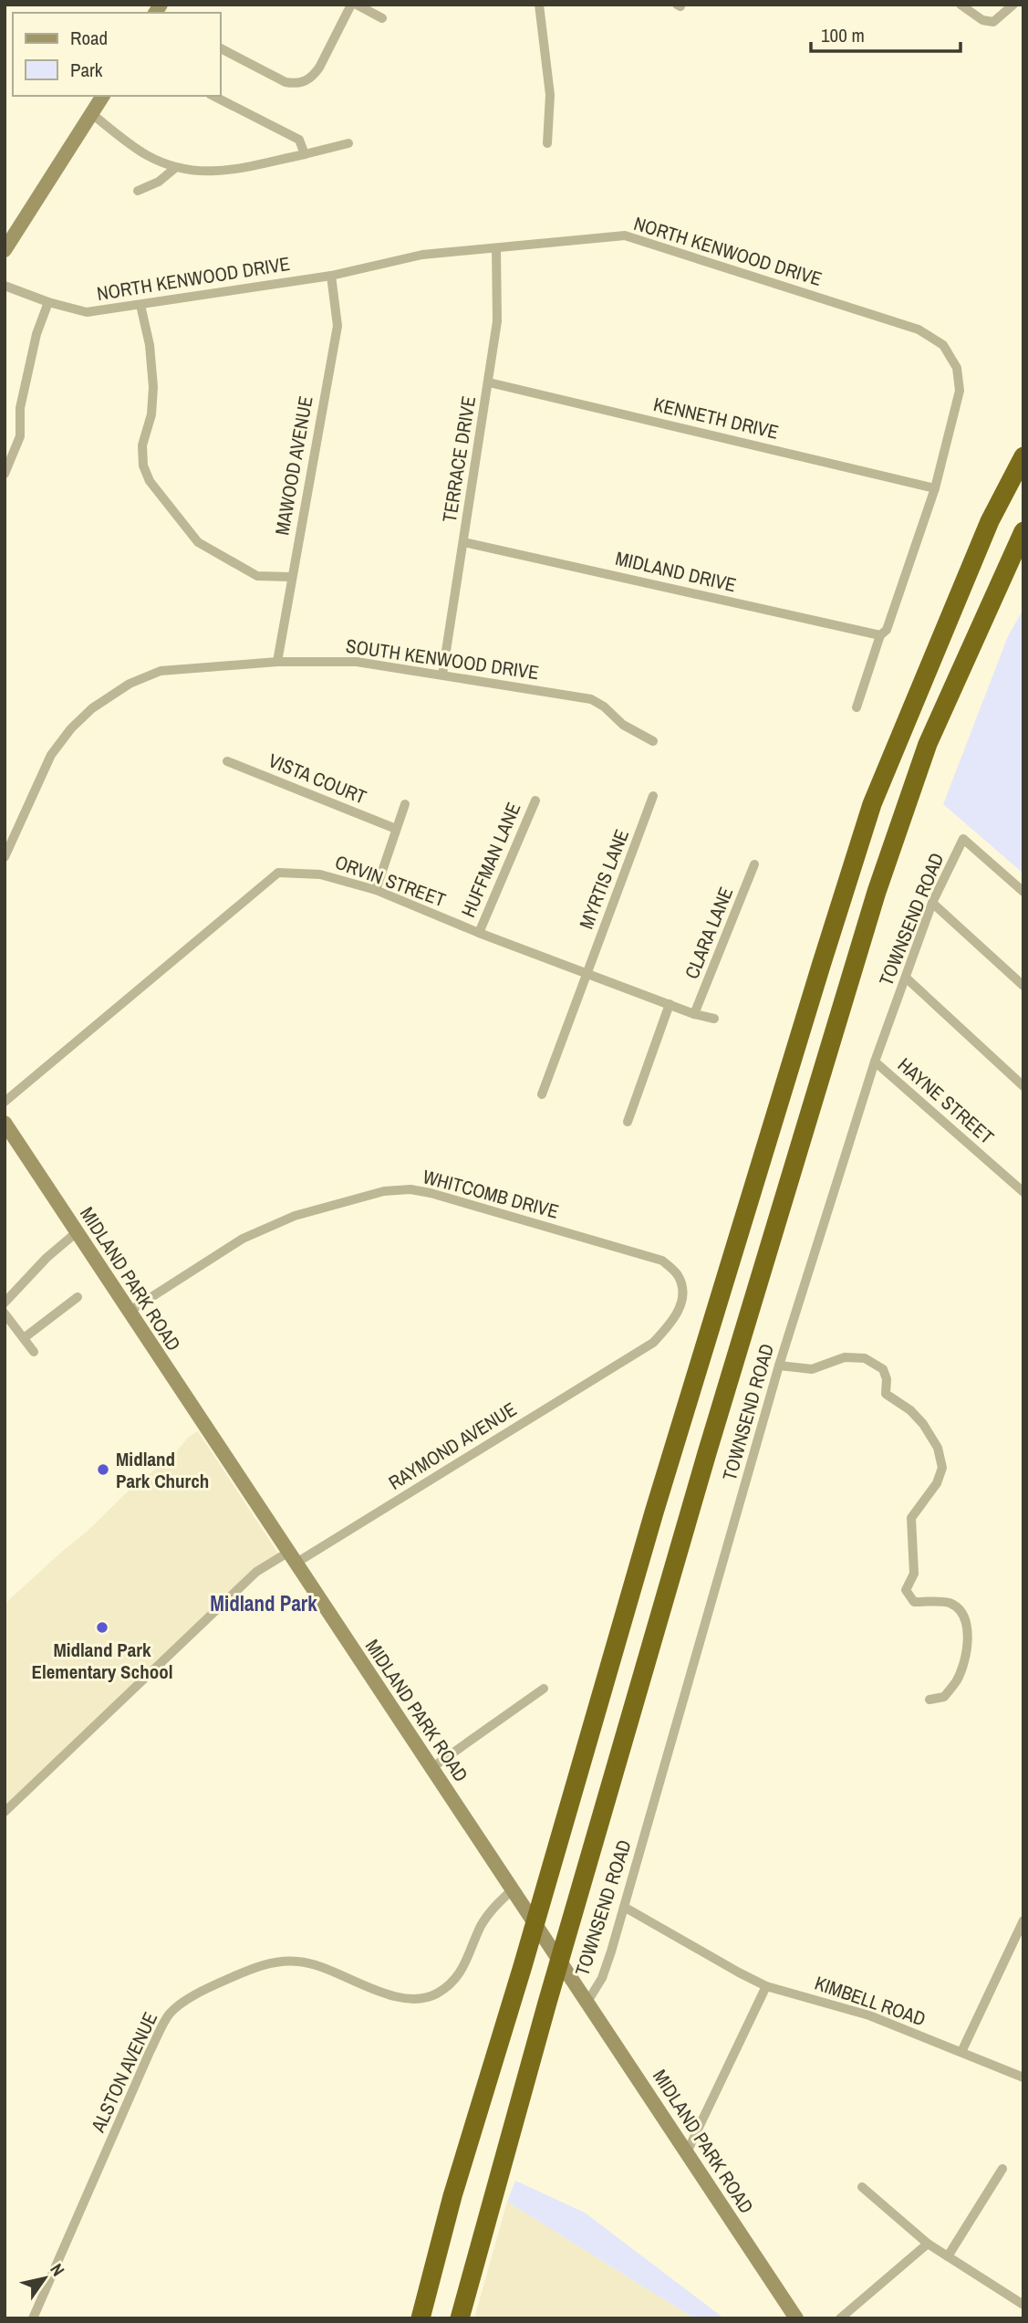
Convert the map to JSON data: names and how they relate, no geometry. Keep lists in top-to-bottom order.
{
  "streets": {
    "street": [
      "NORTH KENWOOD DRIVE",
      "KENNETH DRIVE",
      "TERRACE DRIVE",
      "MAWOOD AVENUE",
      "MIDLAND DRIVE",
      "SOUTH KENWOOD DRIVE",
      "VISTA COURT",
      "HUFFMAN LANE",
      "MYRTIS LANE",
      "ORVIN STREET",
      "TOWNSEND ROAD",
      "CLARA LANE",
      "HAYNE STREET",
      "WHITCOMB DRIVE",
      "MIDLAND PARK ROAD",
      "RAYMOND AVENUE",
      "KIMBELL ROAD",
      "ALSTON AVENUE"
    ]
  },
  "crossings": [
    ["NORTH KENWOOD DRIVE", "KENNETH DRIVE"],
    ["NORTH KENWOOD DRIVE", "TERRACE DRIVE"],
    ["NORTH KENWOOD DRIVE", "MAWOOD AVENUE"],
    ["NORTH KENWOOD DRIVE", "MIDLAND DRIVE"],
    ["KENNETH DRIVE", "TERRACE DRIVE"],
    ["TERRACE DRIVE", "MIDLAND DRIVE"],
    ["TERRACE DRIVE", "SOUTH KENWOOD DRIVE"],
    ["MAWOOD AVENUE", "SOUTH KENWOOD DRIVE"],
    ["HUFFMAN LANE", "ORVIN STREET"],
    ["MYRTIS LANE", "ORVIN STREET"],
    ["ORVIN STREET", "CLARA LANE"],
    ["TOWNSEND ROAD", "HAYNE STREET"],
    ["TOWNSEND ROAD", "MIDLAND PARK ROAD"],
    ["TOWNSEND ROAD", "KIMBELL ROAD"],
    ["WHITCOMB DRIVE", "MIDLAND PARK ROAD"],
    ["WHITCOMB DRIVE", "RAYMOND AVENUE"],
    ["MIDLAND PARK ROAD", "RAYMOND AVENUE"],
    ["MIDLAND PARK ROAD", "ALSTON AVENUE"]
  ],
  "districts": ["Midland Park"],
  "places": ["Midland Park Church", "Midland Park Elementary School"],
  "legend": ["Road", "Park"],
  "scale_bar": "100 m",
  "north": "top right"
}
